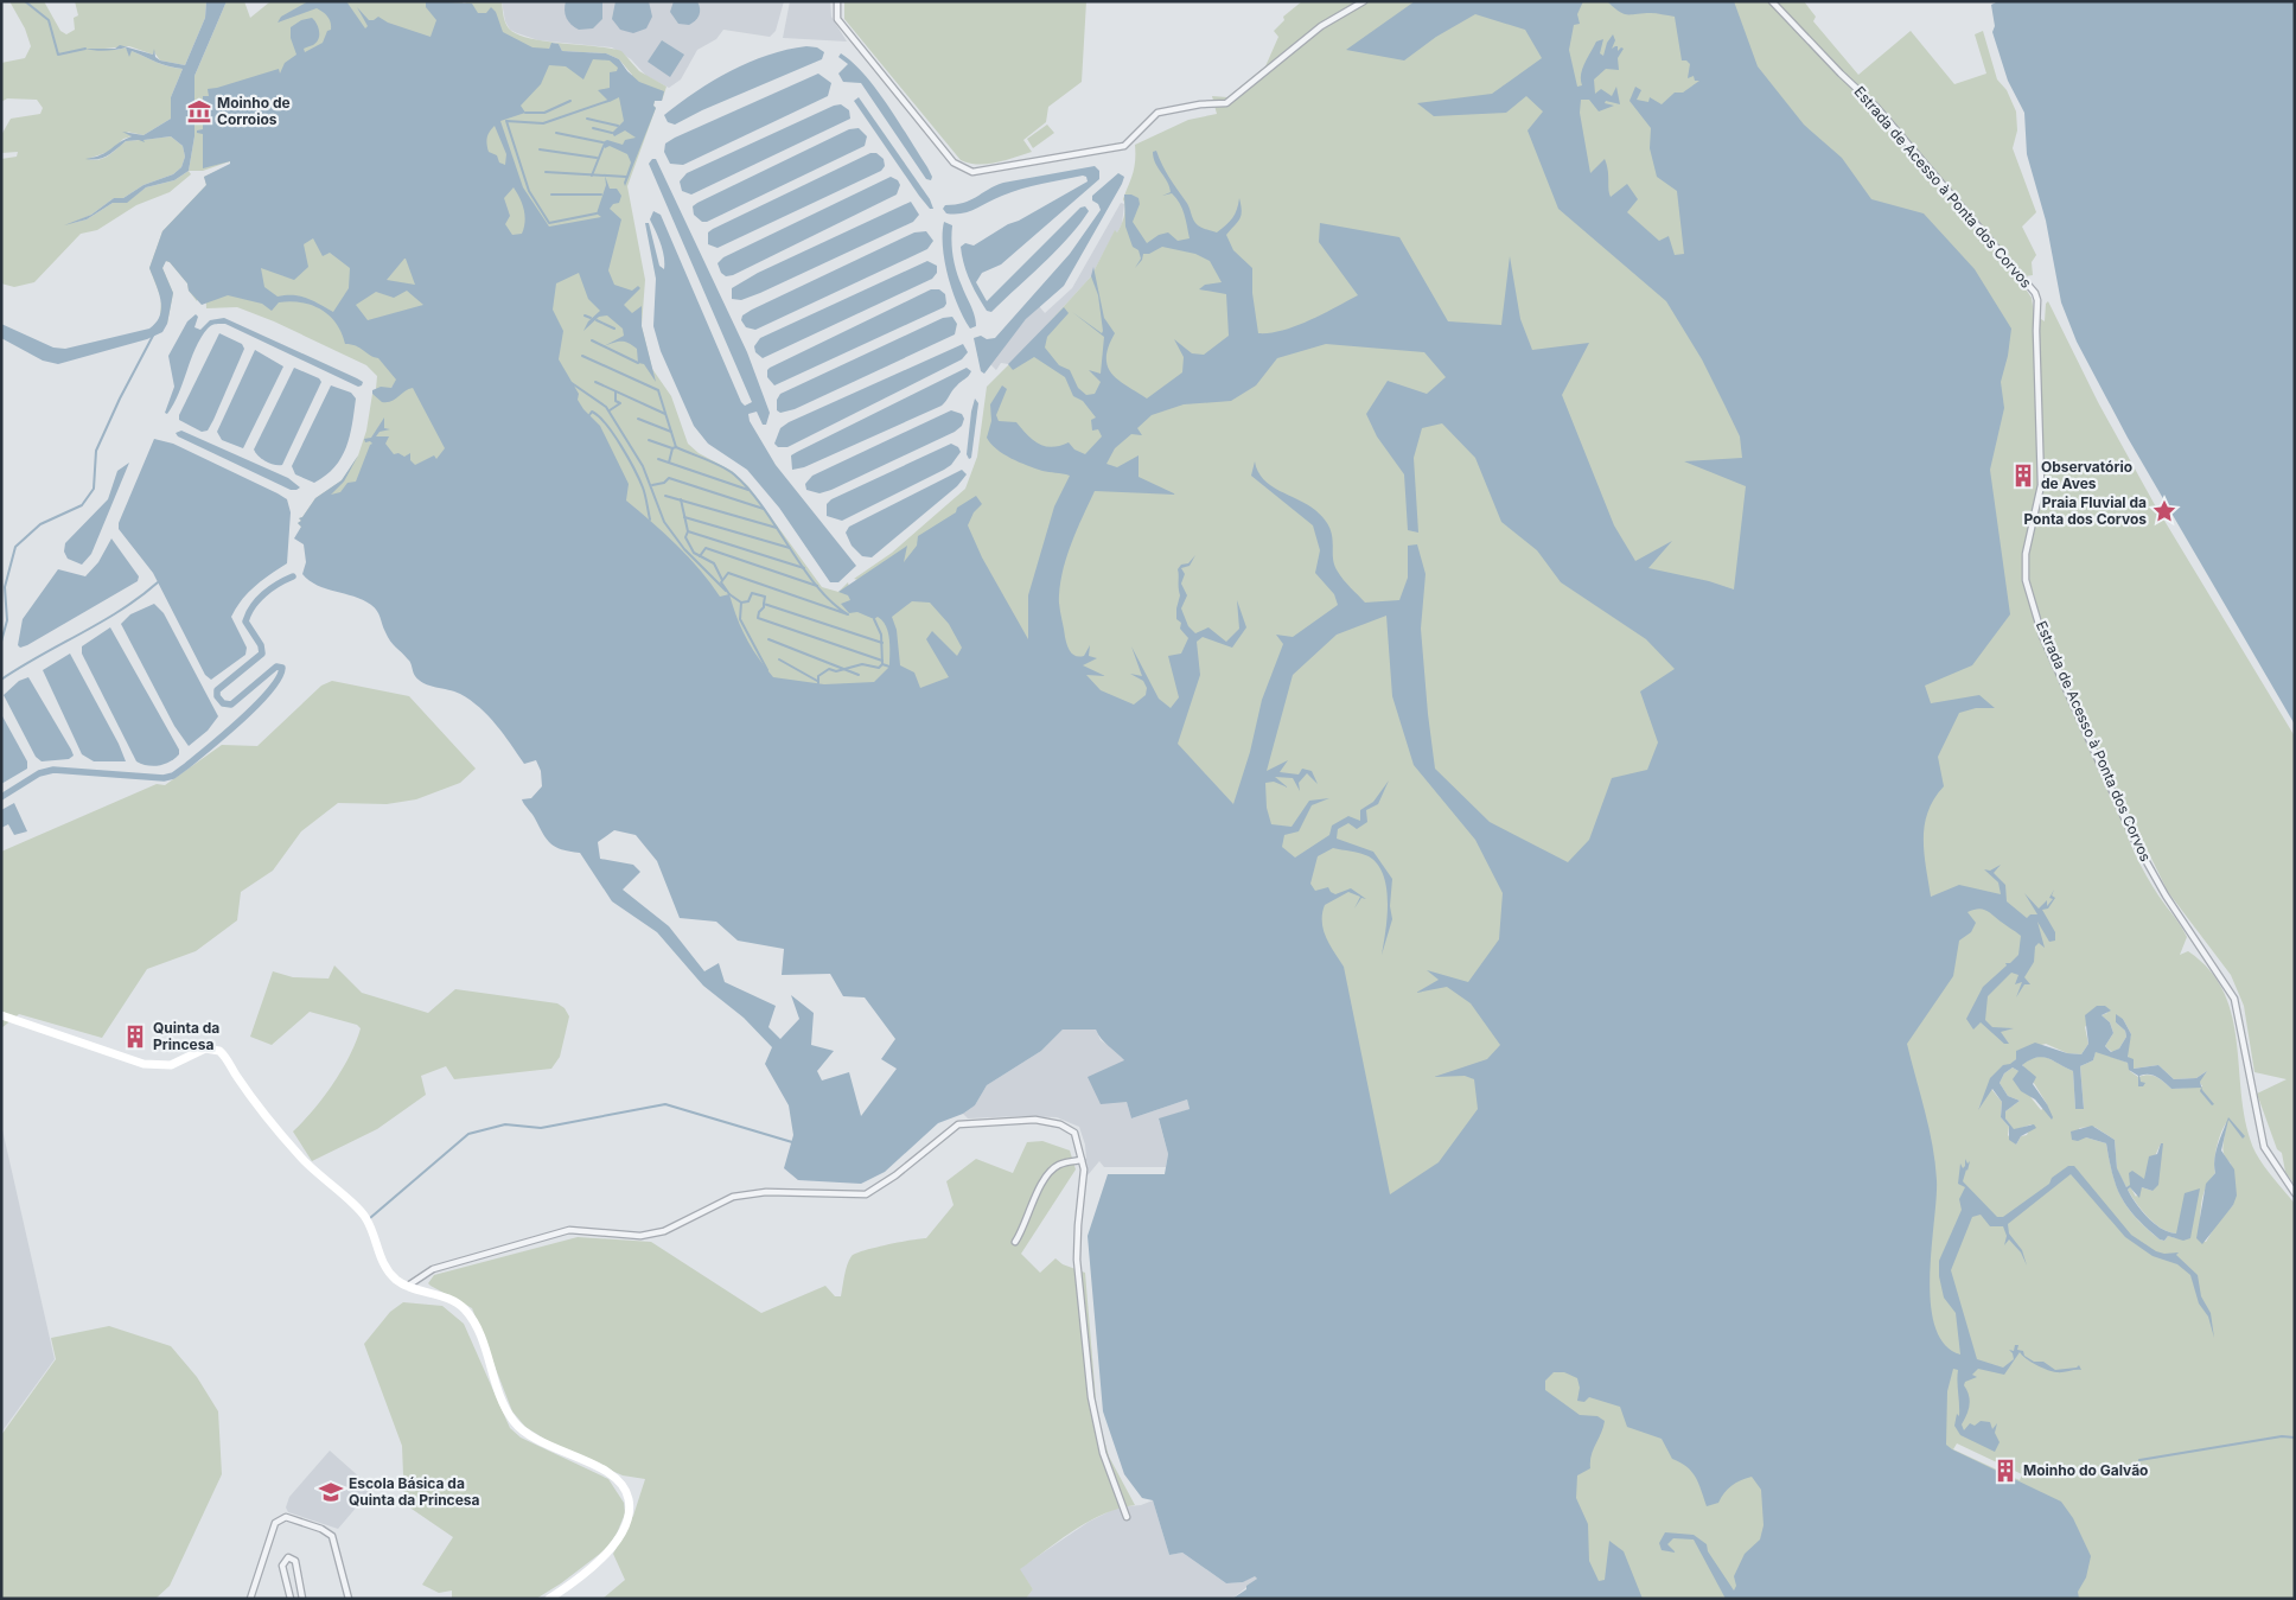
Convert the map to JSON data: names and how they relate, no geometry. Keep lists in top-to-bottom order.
{
  "streets": {
    "street": ["Estrada de Acesso à Ponta dos Corvos"]
  },
  "places": {
    "museum": ["Moinho de Corroios"],
    "building": ["Observatório de Aves", "Quinta da Princesa", "Moinho do Galvão"],
    "place": ["Praia Fluvial da Ponta dos Corvos"],
    "school or university": ["Escola Básica da Quinta da Princesa"]
  }
}
